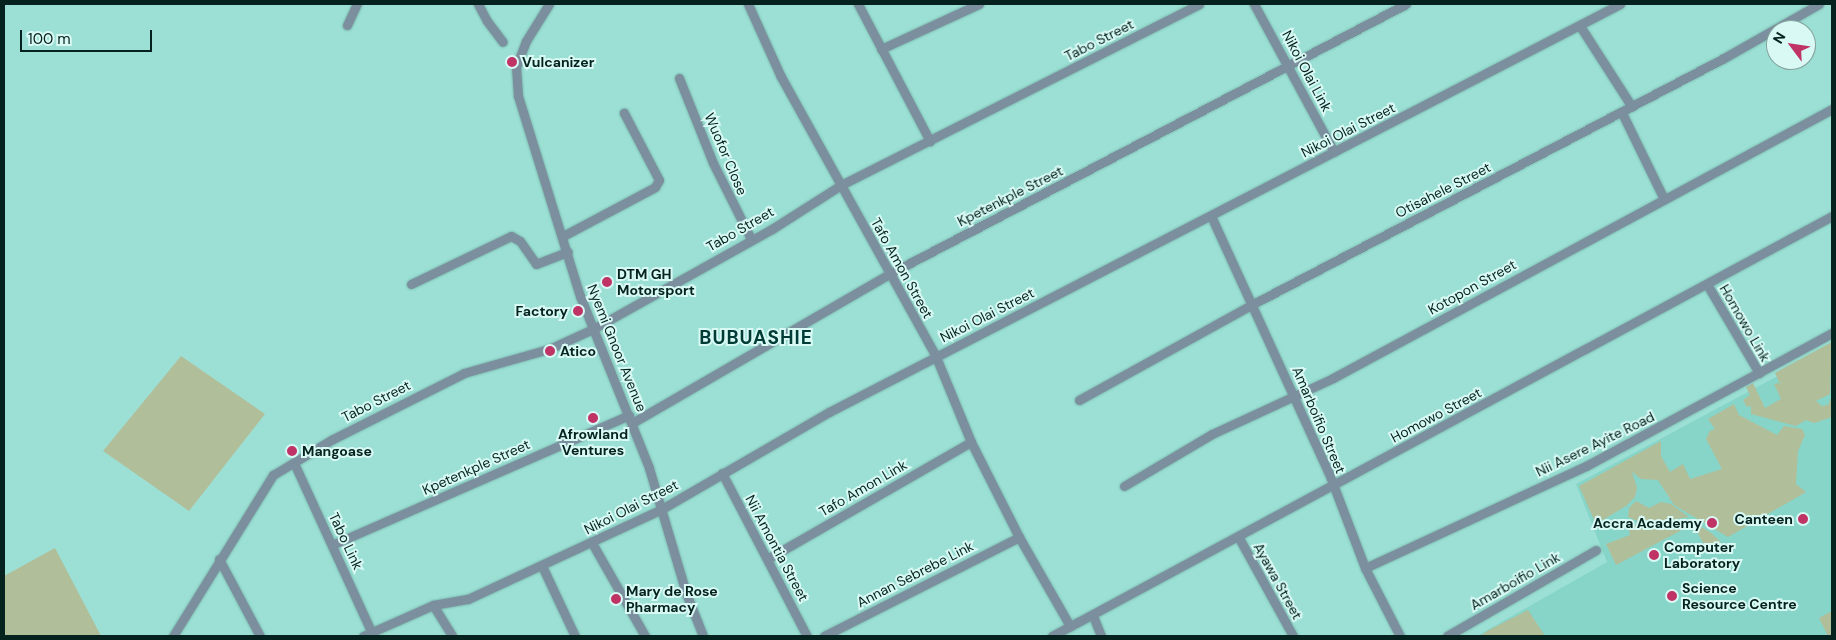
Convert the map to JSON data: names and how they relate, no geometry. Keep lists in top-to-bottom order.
{
  "streets": {
    "street": [
      "Tabo Street",
      "Nikoi Olai Link",
      "Nikoi Olai Street",
      "Wuofor Close",
      "Otisahele Street",
      "Kpetenkple Street",
      "Tafo Amon Street",
      "Kotopon Street",
      "Homowo Link",
      "Nyemi Gnoor Avenue",
      "Homowo Street",
      "Amarboifio Street",
      "Nii Asere Ayite Road",
      "Tafo Amon Link",
      "Tabo Link",
      "Nii Amontia Street",
      "Annan Sebrebe Link",
      "Ayawa Street",
      "Amarboifio Link"
    ]
  },
  "crossings": [
    ["Tabo Street", "Wuofor Close"],
    ["Tabo Street", "Tafo Amon Street"],
    ["Tabo Street", "Nyemi Gnoor Avenue"],
    ["Tabo Street", "Tabo Link"],
    ["Nikoi Olai Link", "Nikoi Olai Street"],
    ["Nikoi Olai Link", "Kpetenkple Street"],
    ["Nikoi Olai Street", "Tafo Amon Street"],
    ["Nikoi Olai Street", "Nyemi Gnoor Avenue"],
    ["Nikoi Olai Street", "Amarboifio Street"],
    ["Nikoi Olai Street", "Tabo Link"],
    ["Nikoi Olai Street", "Nii Amontia Street"],
    ["Otisahele Street", "Amarboifio Street"],
    ["Kpetenkple Street", "Tafo Amon Street"],
    ["Kpetenkple Street", "Nyemi Gnoor Avenue"],
    ["Kpetenkple Street", "Tabo Link"],
    ["Tafo Amon Street", "Homowo Street"],
    ["Tafo Amon Street", "Tafo Amon Link"],
    ["Tafo Amon Street", "Annan Sebrebe Link"],
    ["Kotopon Street", "Amarboifio Street"],
    ["Homowo Link", "Homowo Street"],
    ["Homowo Link", "Nii Asere Ayite Road"],
    ["Homowo Street", "Amarboifio Street"],
    ["Homowo Street", "Ayawa Street"],
    ["Amarboifio Street", "Nii Asere Ayite Road"],
    ["Tafo Amon Link", "Nii Amontia Street"]
  ],
  "districts": ["BUBUASHIE"],
  "places": [
    "Vulcanizer",
    "DTM GH Motorsport",
    "Factory",
    "Atico",
    "Afrowland Ventures",
    "Mangoase",
    "Canteen",
    "Accra Academy",
    "Computer Laboratory",
    "Science Resource Centre",
    "Mary de Rose Pharmacy"
  ],
  "scale_bar": "100 m",
  "north": "top left"
}
